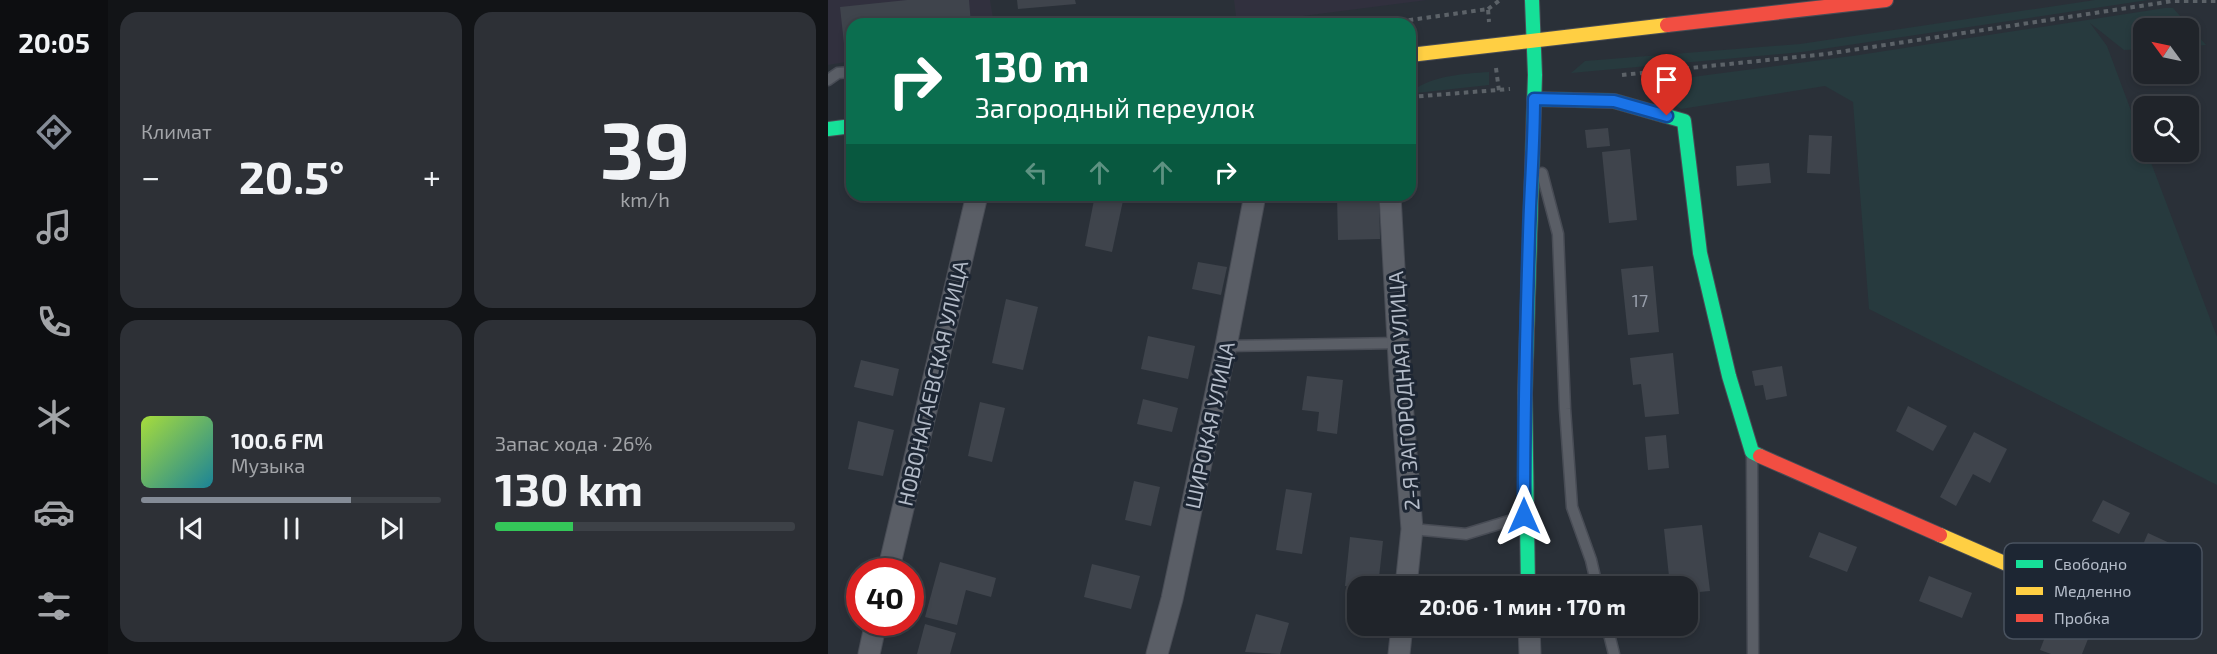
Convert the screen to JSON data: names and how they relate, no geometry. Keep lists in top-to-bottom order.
{
  "streets": {
    "street": ["НОВОНАГАЕВСКАЯ УЛИЦА", "2-Я ЗАГОРОДНАЯ УЛИЦА", "ШИРОКАЯ УЛИЦА"]
  },
  "house_numbers": ["17"],
  "legend": ["Свободно", "Медленно", "Пробка"],
  "north": "top left",
  "page": {
    "tabs": "20:05",
    "tile": [
      "Климат",
      ["39", "km/h"],
      ["Запас хода · 26%", "130 km"]
    ],
    "turn": ["130 m", "Загородный переулок"],
    "heat": ["−", "20.5°", "+"],
    "song": ["100.6 FM", "Музыка"],
    "limit": "40",
    "trip": "20:06 · 1 мин · 170 m"
  }
}
